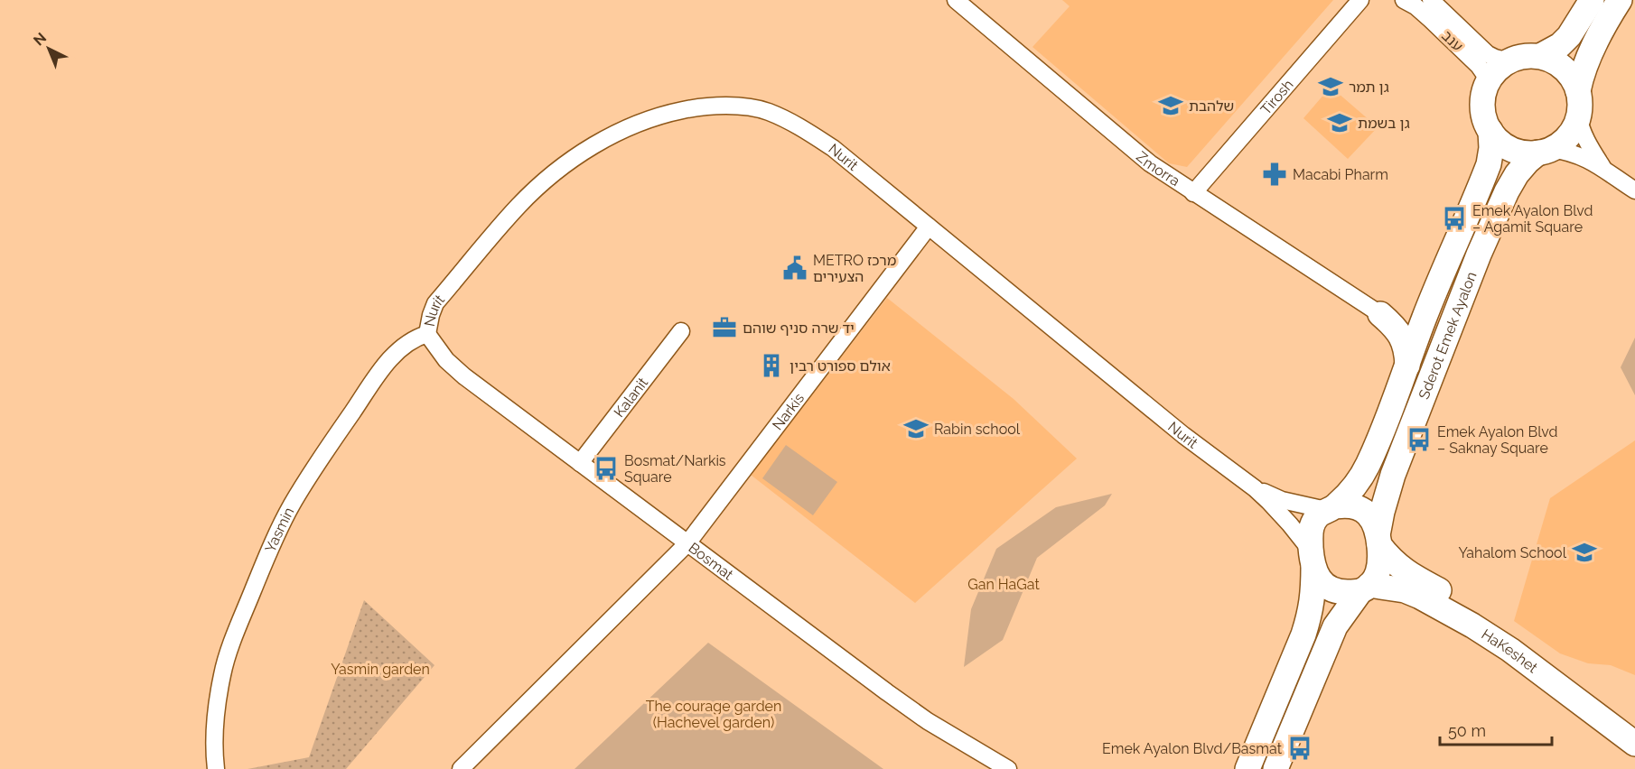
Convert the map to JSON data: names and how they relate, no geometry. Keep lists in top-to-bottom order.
{
  "streets": {
    "main road": ["Sderot Emek Ayalon", "HaKeshet"],
    "street": [
      "ענב",
      "Tirosh",
      "Nurit",
      "Zmorra",
      "Kalanit",
      "Narkis",
      "Yasmin",
      "Bosmat"
    ]
  },
  "crossings": [
    ["ענב", "Sderot Emek Ayalon"],
    ["Tirosh", "Zmorra"],
    ["Nurit", "Sderot Emek Ayalon"],
    ["Nurit", "Narkis"],
    ["Nurit", "Yasmin"],
    ["Nurit", "Bosmat"],
    ["Nurit", "HaKeshet"],
    ["Sderot Emek Ayalon", "HaKeshet"],
    ["Kalanit", "Bosmat"],
    ["Narkis", "Bosmat"],
    ["Yasmin", "Bosmat"]
  ],
  "parks": ["Gan HaGat", "Yasmin garden", "The courage garden (Hachevel garden)"],
  "places": {
    "school or university": [
      "גן תמר",
      "שלהבת",
      "גן בשמת",
      "Rabin school",
      "Yahalom School"
    ],
    "pharmacy": ["Macabi Pharm"],
    "bus stop": [
      "Emek Ayalon Blvd – Agamit Square",
      "Emek Ayalon Blvd – Saknay Square",
      "Bosmat/Narkis Square",
      "Emek Ayalon Blvd/Basmat"
    ],
    "public building": ["METRO מרכז הצעירים"],
    "office": ["יד שרה סניף שוהם"],
    "building": ["אולם ספורט רבין"]
  },
  "scale_bar": "50 m",
  "north": "top left"
}
